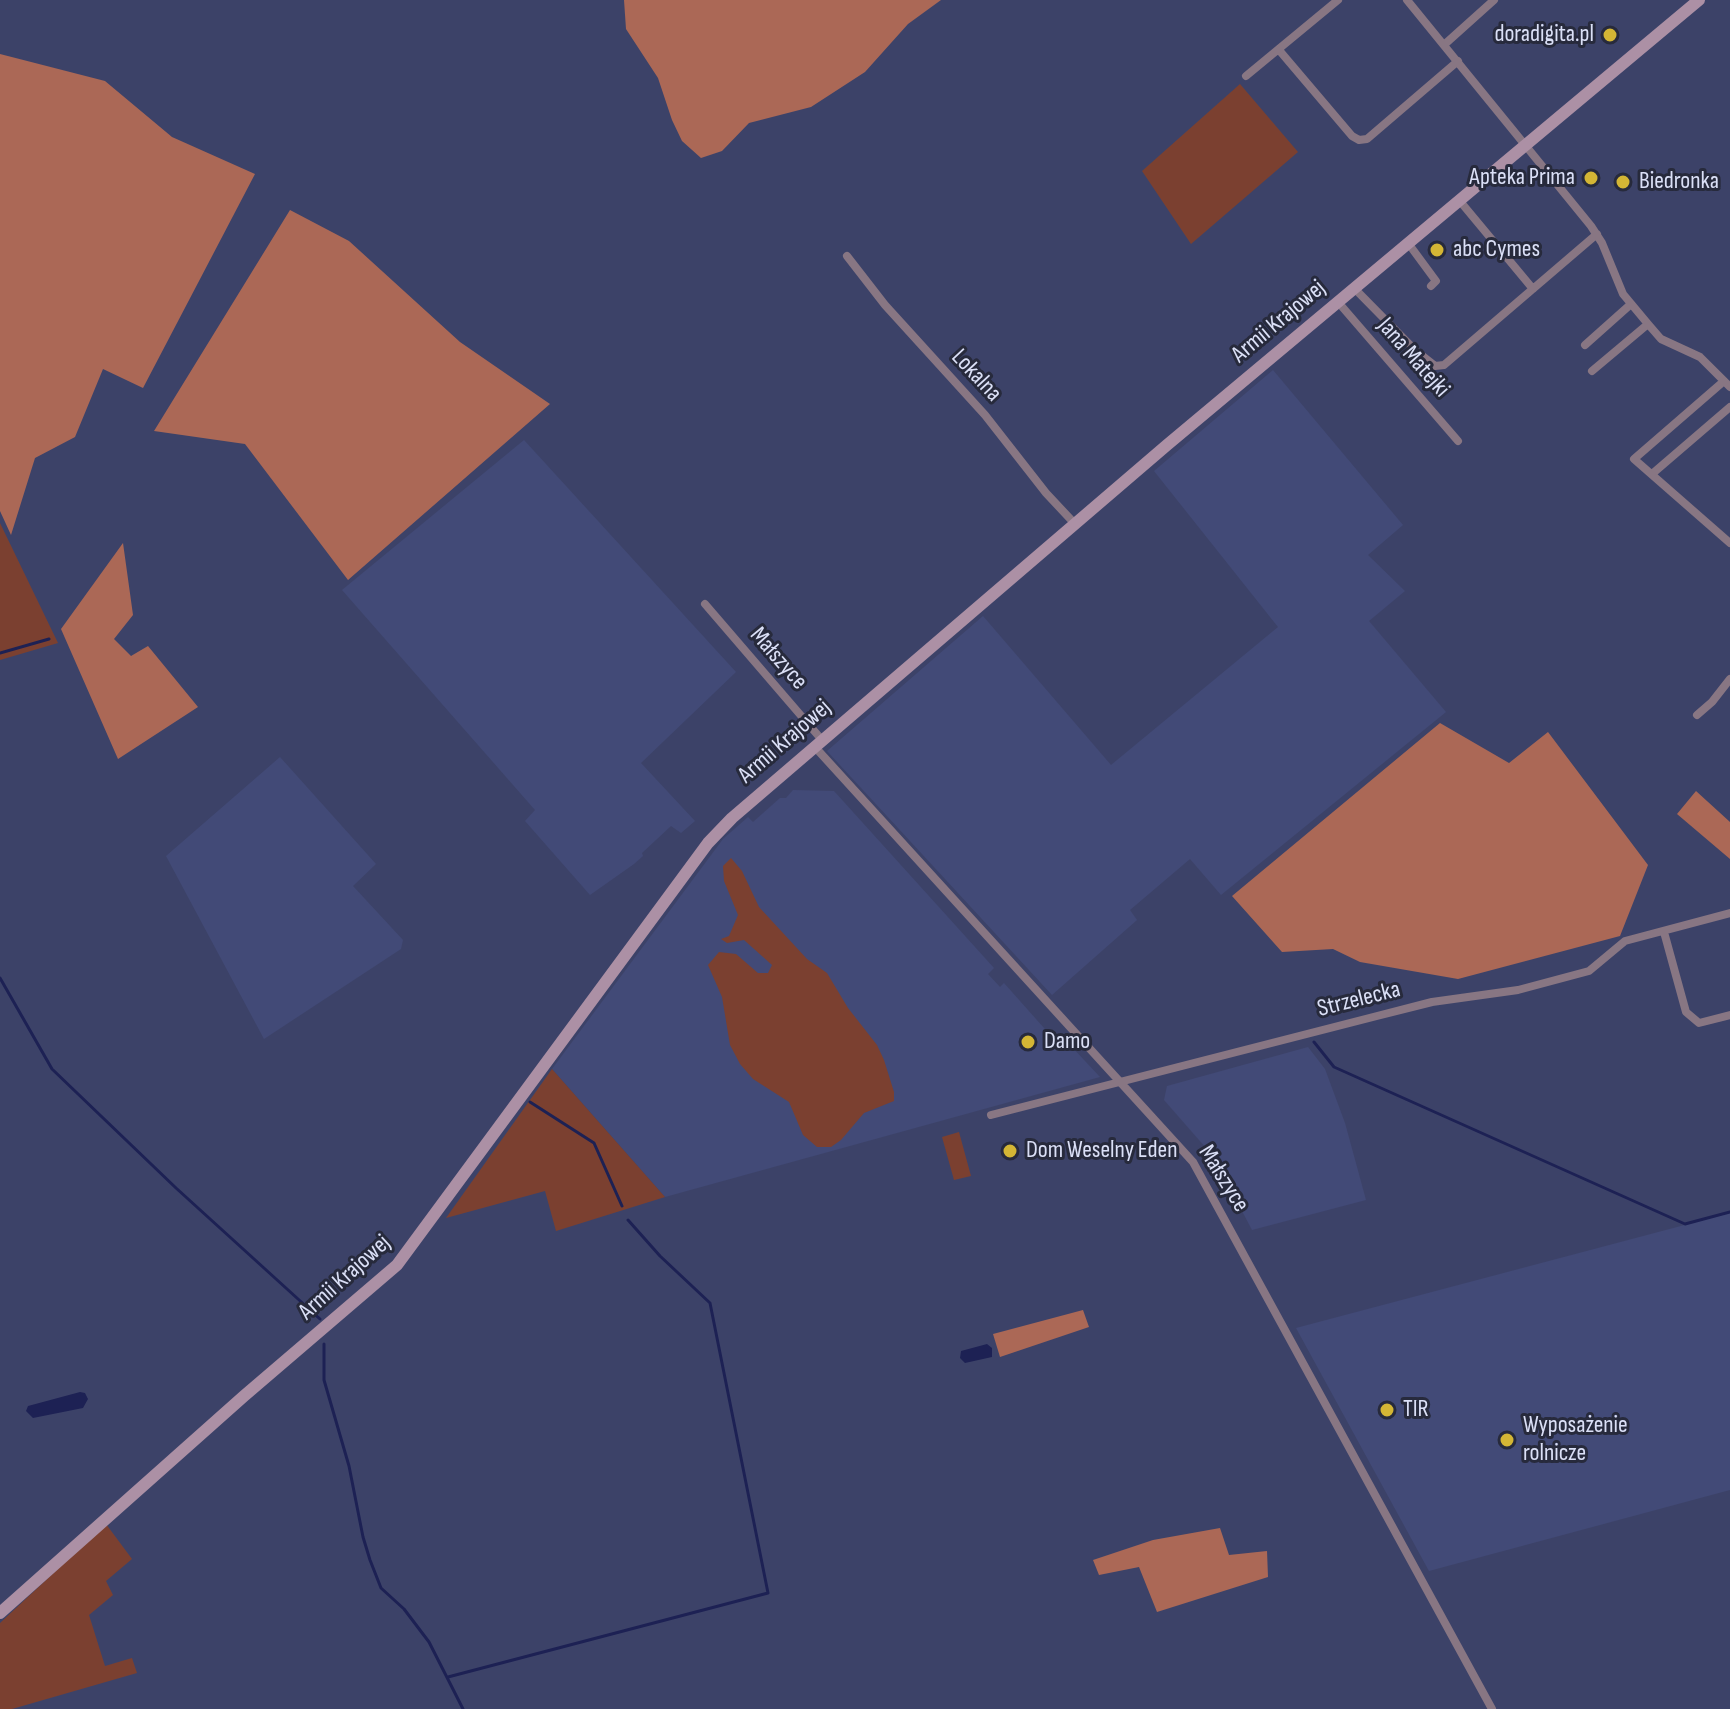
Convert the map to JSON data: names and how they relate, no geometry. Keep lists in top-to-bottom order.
{
  "streets": {
    "street": [
      "Armii Krajowej",
      "Jana Matejki",
      "Lokalna",
      "Małszyce",
      "Strzelecka"
    ]
  },
  "crossings": [
    ["Armii Krajowej", "Jana Matejki"],
    ["Armii Krajowej", "Lokalna"],
    ["Armii Krajowej", "Małszyce"],
    ["Małszyce", "Strzelecka"]
  ],
  "places": [
    "doradigita.pl",
    "Apteka Prima",
    "Biedronka",
    "abc Cymes",
    "Damo",
    "Dom Weselny Eden",
    "TIR",
    "Wyposażenie rolnicze"
  ]
}
